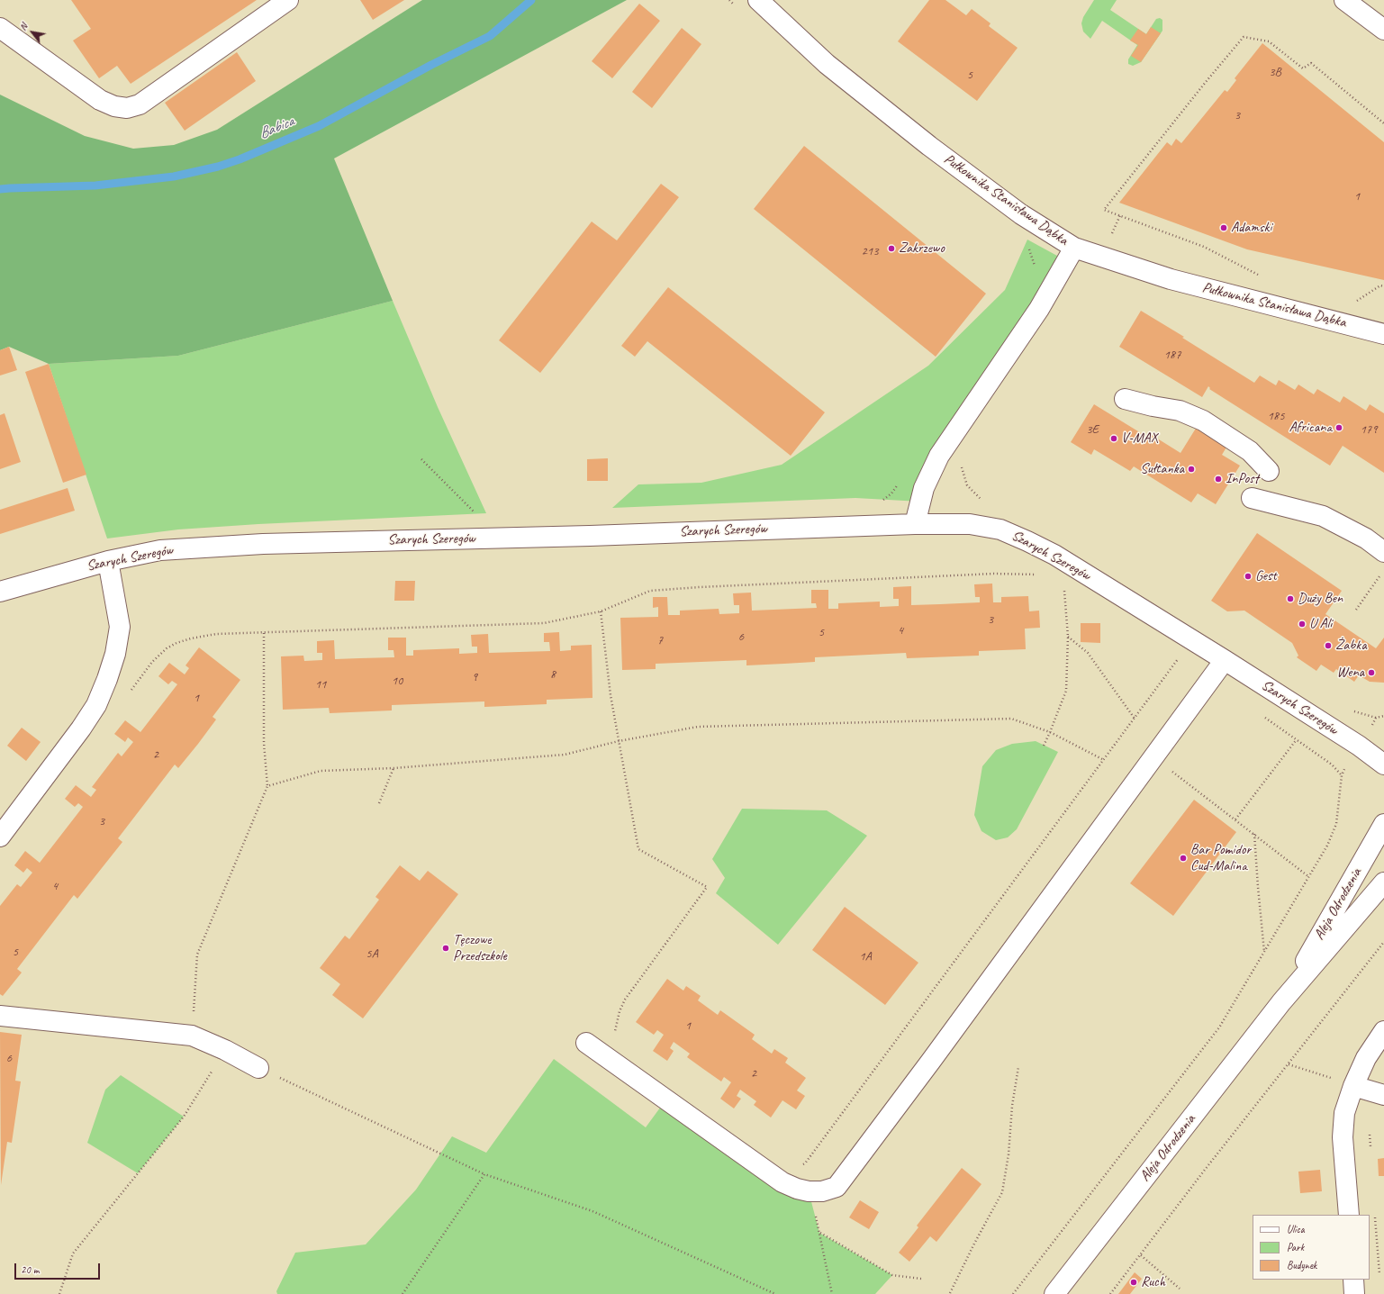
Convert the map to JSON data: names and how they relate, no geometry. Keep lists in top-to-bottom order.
{
  "streets": {
    "street": ["Pułkownika Stanisława Dąbka", "Szarych Szeregów", "Aleja Odrodzenia"]
  },
  "water": ["Babica"],
  "places": [
    "Adamski",
    "Zakrzewo",
    "Africana",
    "V-MAX",
    "Sułtanka",
    "InPost",
    "Gest",
    "Duży Ben",
    "U Ali",
    "Żabka",
    "Wena",
    "Bar Pomidor Cud-Malina",
    "Tęczowe Przedszkole",
    "Ruch"
  ],
  "house_numbers": [
    "3B",
    "5",
    "3",
    "1",
    "213",
    "187",
    "185",
    "3E",
    "179",
    "3",
    "4",
    "5",
    "6",
    "7",
    "8",
    "9",
    "10",
    "11",
    "1",
    "2",
    "3",
    "4",
    "5",
    "5A",
    "1A",
    "1",
    "6",
    "2"
  ],
  "legend": ["Ulica", "Park", "Budynek"],
  "scale_bar": "20 m",
  "north": "top left"
}
